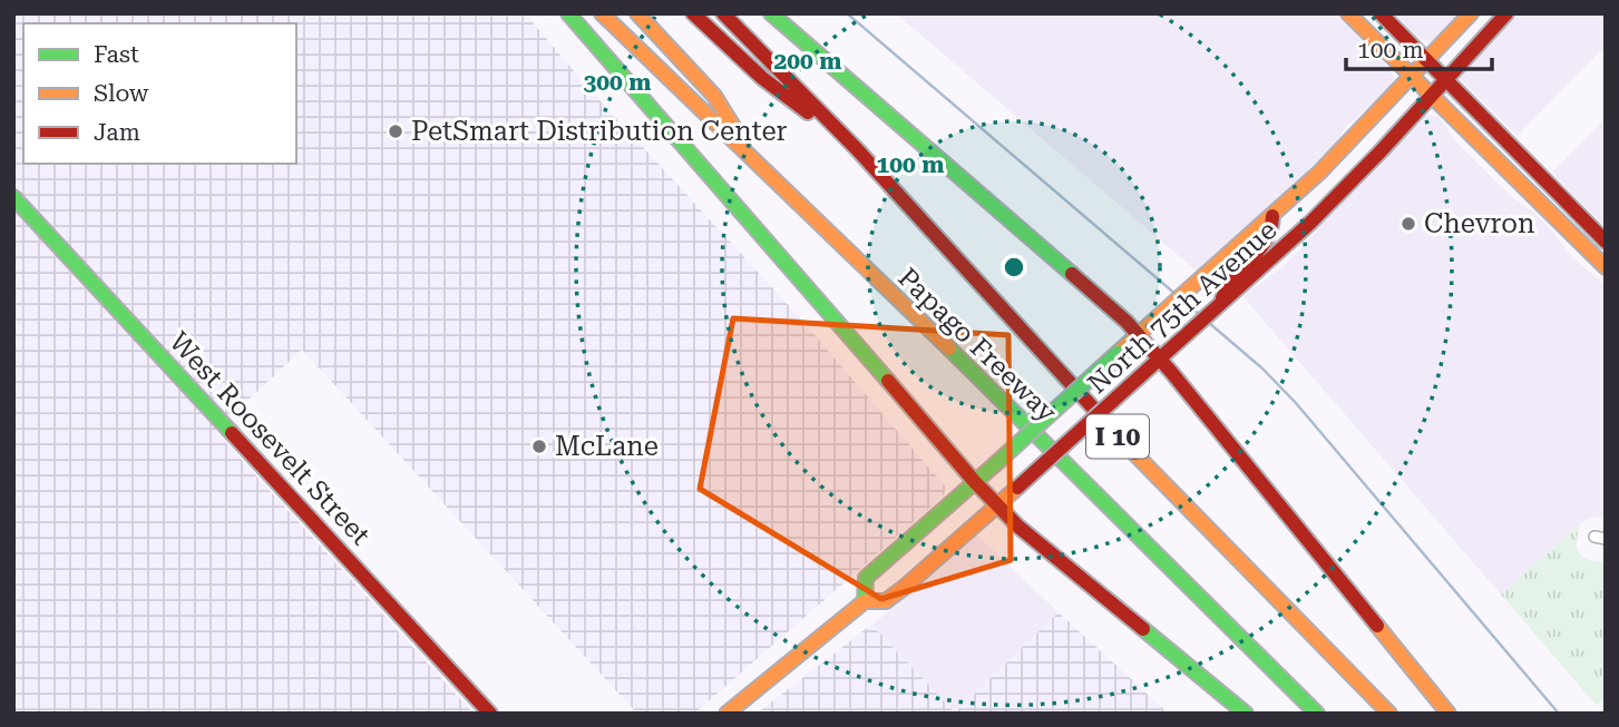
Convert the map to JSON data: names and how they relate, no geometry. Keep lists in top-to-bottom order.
{
  "streets": {
    "main road": [
      "North 75th Avenue",
      "Papago Freeway",
      "I 10",
      "West Roosevelt Street"
    ]
  },
  "places": ["PetSmart Distribution Center", "Chevron", "McLane"],
  "legend": ["Fast", "Slow", "Jam"],
  "scale_bar": "100 m",
  "rings": ["200 m", "300 m", "100 m"]
}
